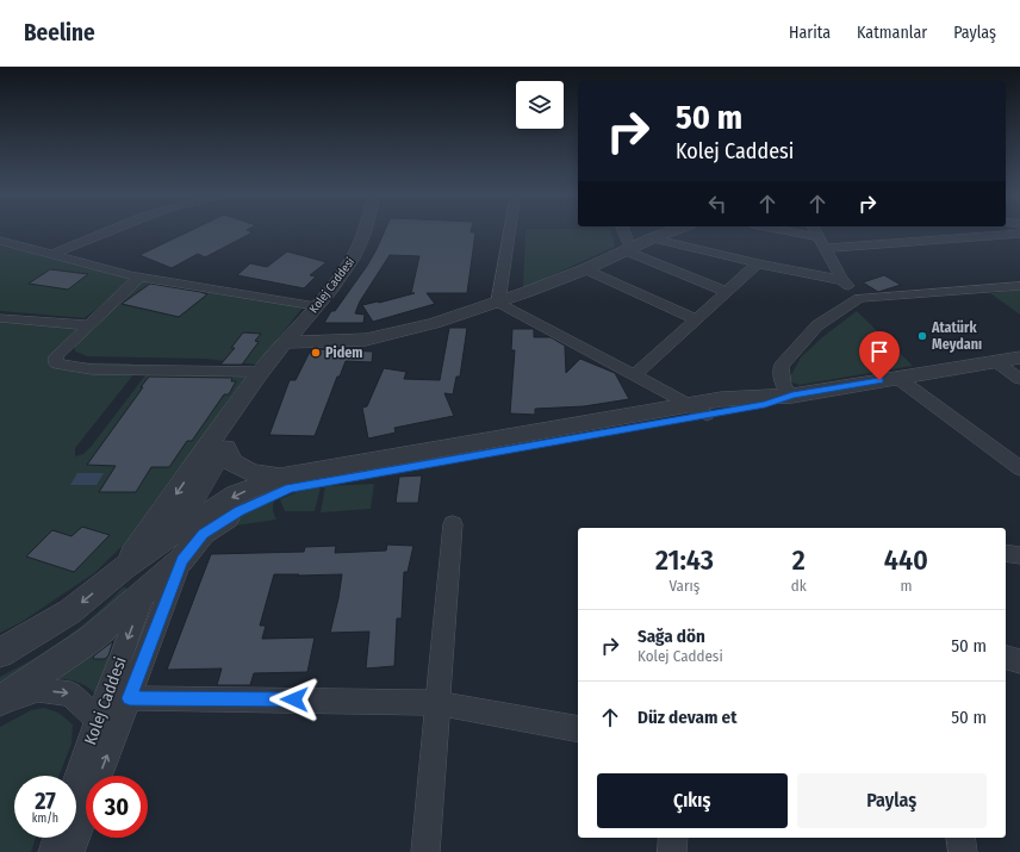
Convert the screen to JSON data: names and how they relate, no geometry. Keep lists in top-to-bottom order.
{
  "streets": {
    "street": ["Kolej Caddesi"]
  },
  "places": ["Atatürk Meydanı", "Pidem"],
  "page": {
    "header": "Beeline",
    "nav": ["Harita", "Katmanlar", "Paylaş"],
    "turn": ["50 m", "Kolej Caddesi"],
    "eta": [
      "21:43",
      "Varış",
      "2",
      "dk",
      "440",
      "m"
    ],
    "list": [
      {
        "name": "Sağa dön",
        "note": "Kolej Caddesi",
        "value": "50 m"
      },
      {
        "name": "Düz devam et",
        "value": "50 m"
      }
    ],
    "buttons": ["Çıkış", "Paylaş"],
    "speed": "27 km/h",
    "limit": "30"
  }
}
